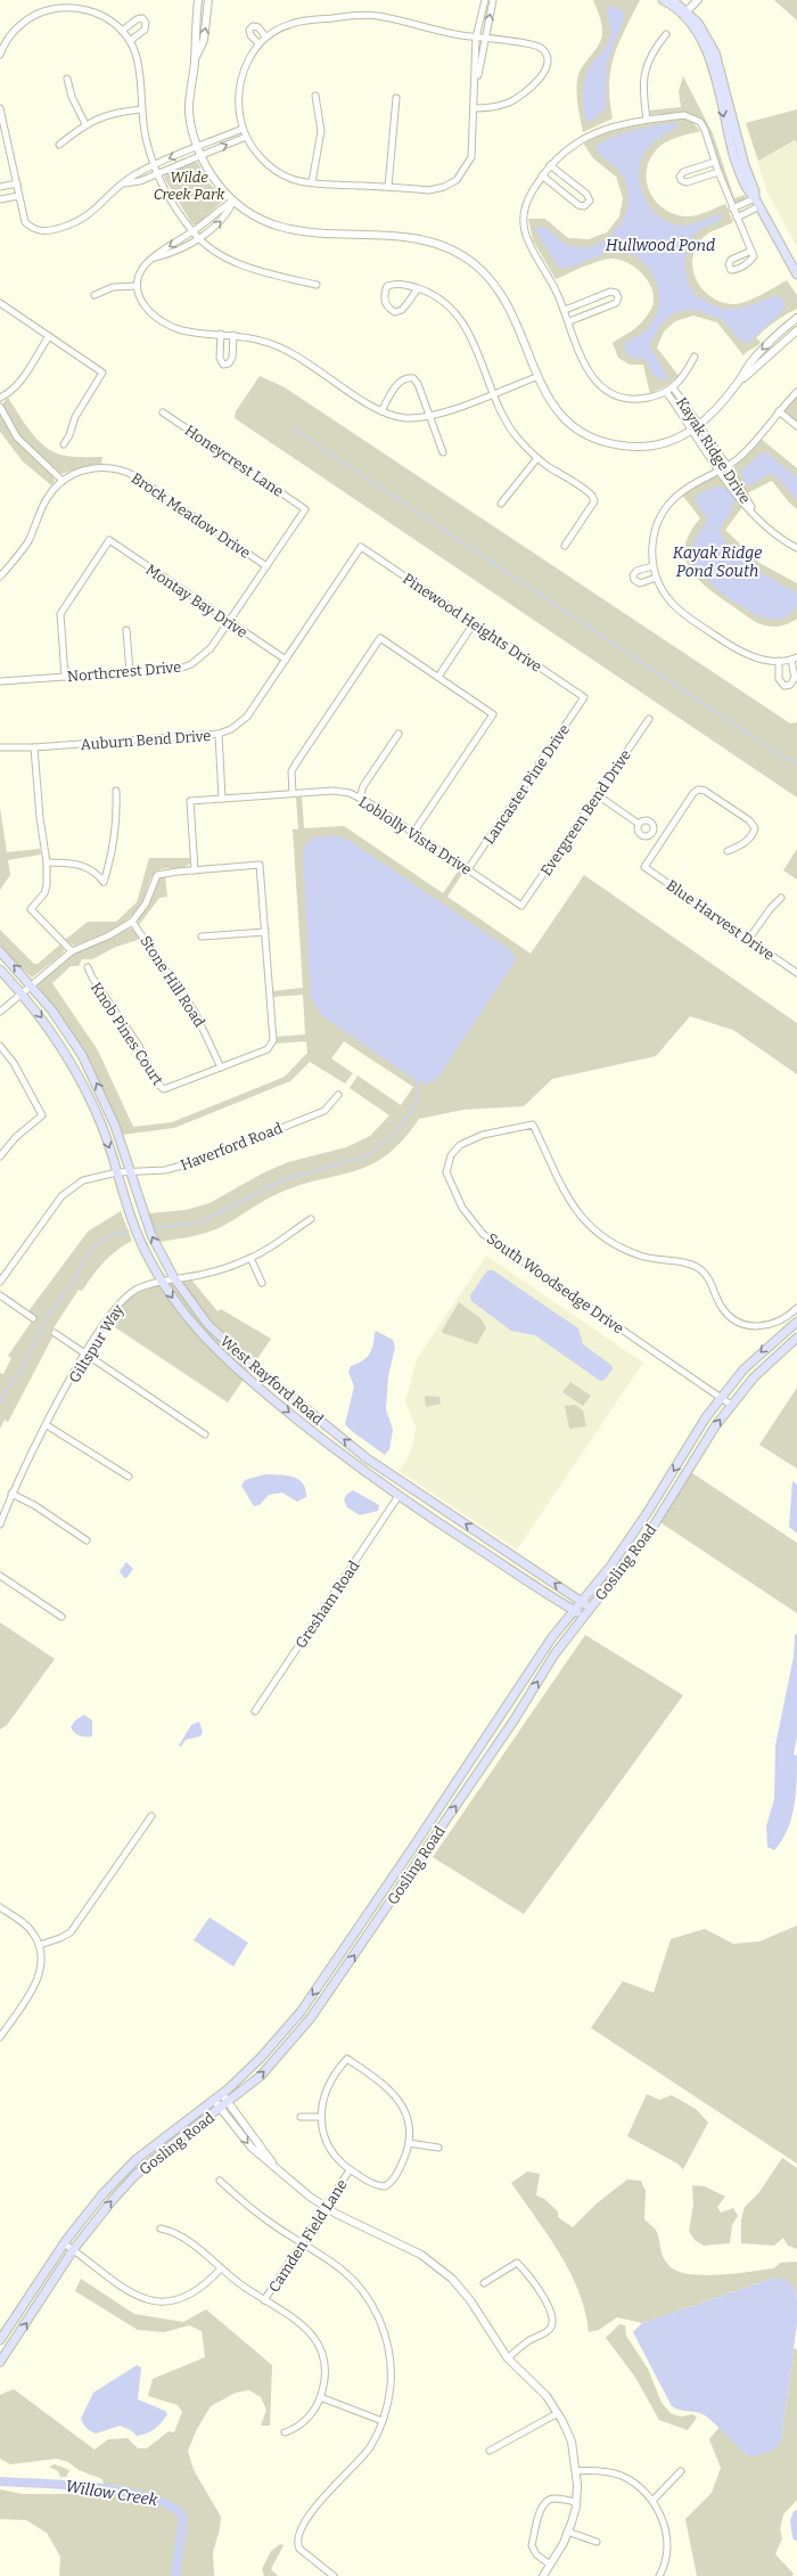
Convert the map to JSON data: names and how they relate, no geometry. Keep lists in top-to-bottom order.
{
  "streets": {
    "main road": ["West Rayford Road", "Gosling Road"],
    "street": [
      "Kayak Ridge Drive",
      "Honeycrest Lane",
      "Brock Meadow Drive",
      "Montay Bay Drive",
      "Pinewood Heights Drive",
      "Northcrest Drive",
      "Auburn Bend Drive",
      "Lancaster Pine Drive",
      "Evergreen Bend Drive",
      "Loblolly Vista Drive",
      "Blue Harvest Drive",
      "Stone Hill Road",
      "Knob Pines Court",
      "Haverford Road",
      "South Woodsedge Drive",
      "Giltspur Way",
      "Gresham Road",
      "Camden Field Lane"
    ]
  },
  "crossings": [
    ["Honeycrest Lane", "Northcrest Drive"],
    ["Brock Meadow Drive", "Northcrest Drive"],
    ["Montay Bay Drive", "Northcrest Drive"],
    ["Montay Bay Drive", "Auburn Bend Drive"],
    ["Pinewood Heights Drive", "Auburn Bend Drive"],
    ["Pinewood Heights Drive", "Lancaster Pine Drive"],
    ["Lancaster Pine Drive", "Loblolly Vista Drive"],
    ["Evergreen Bend Drive", "Loblolly Vista Drive"],
    ["Stone Hill Road", "Knob Pines Court"],
    ["Haverford Road", "West Rayford Road"],
    ["South Woodsedge Drive", "Gosling Road"],
    ["Giltspur Way", "West Rayford Road"],
    ["West Rayford Road", "Gosling Road"],
    ["West Rayford Road", "Gresham Road"]
  ],
  "water": ["Hullwood Pond", "Kayak Ridge Pond South", "Willow Creek"],
  "parks": ["Wilde Creek Park"]
}
